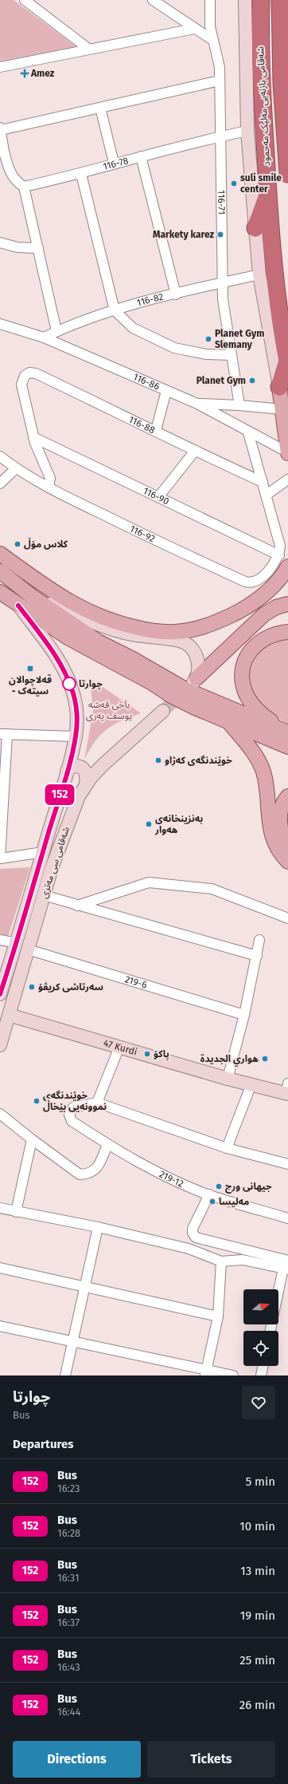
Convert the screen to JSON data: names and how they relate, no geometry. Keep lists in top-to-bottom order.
{
  "streets": {
    "highway": ["شەقامی بازنەیی مەلیک مەحمود"],
    "main road": ["شەقامی سی مەتری", "47 Kurdi"],
    "street": [
      "116-78",
      "116-71",
      "116-82",
      "116-86",
      "116-88",
      "116-90",
      "116-92",
      "219-6",
      "219-12"
    ]
  },
  "crossings": [
    ["116-78", "116-71"],
    ["116-71", "116-82"],
    ["116-82", "116-86"],
    ["116-88", "116-90"],
    ["116-90", "116-92"],
    ["شەقامی سی مەتری", "219-6"],
    ["شەقامی سی مەتری", "47 Kurdi"]
  ],
  "parks": ["باخی قەشە یوسف پەری"],
  "places": {
    "health": ["Amez"],
    "other": [
      "suli smile center",
      "Markety karez",
      "Planet Gym Slemany",
      "Planet Gym",
      "کلاس مۆڵ",
      "چوارتا",
      "خوێندنگەی کەژاو",
      "بەنزینخانەی هەوار",
      "سەرتاشی کریڤۆ",
      "پاکۆ",
      "هواري الجديدة",
      "خوێندنگەی نموونەیی بێخاڵ",
      "جیهانی ورچ",
      "مەلیسا"
    ],
    "transit": ["قەلاچوالان - سیتەک"]
  },
  "lines": ["bus line 152"],
  "north": "right",
  "page": {
    "on_map": "152",
    "heading": [
      ["چوارتا", "Bus"],
      "Departures"
    ],
    "list": [
      {
        "mark": "152",
        "name": "Bus",
        "note": "16:23",
        "value": "5 min"
      },
      {
        "mark": "152",
        "name": "Bus",
        "note": "16:28",
        "value": "10 min"
      },
      {
        "mark": "152",
        "name": "Bus",
        "note": "16:31",
        "value": "13 min"
      },
      {
        "mark": "152",
        "name": "Bus",
        "note": "16:37",
        "value": "19 min"
      },
      {
        "mark": "152",
        "name": "Bus",
        "note": "16:43",
        "value": "25 min"
      },
      {
        "mark": "152",
        "name": "Bus",
        "note": "16:44",
        "value": "26 min"
      }
    ],
    "buttons": ["Directions", "Tickets"]
  }
}
